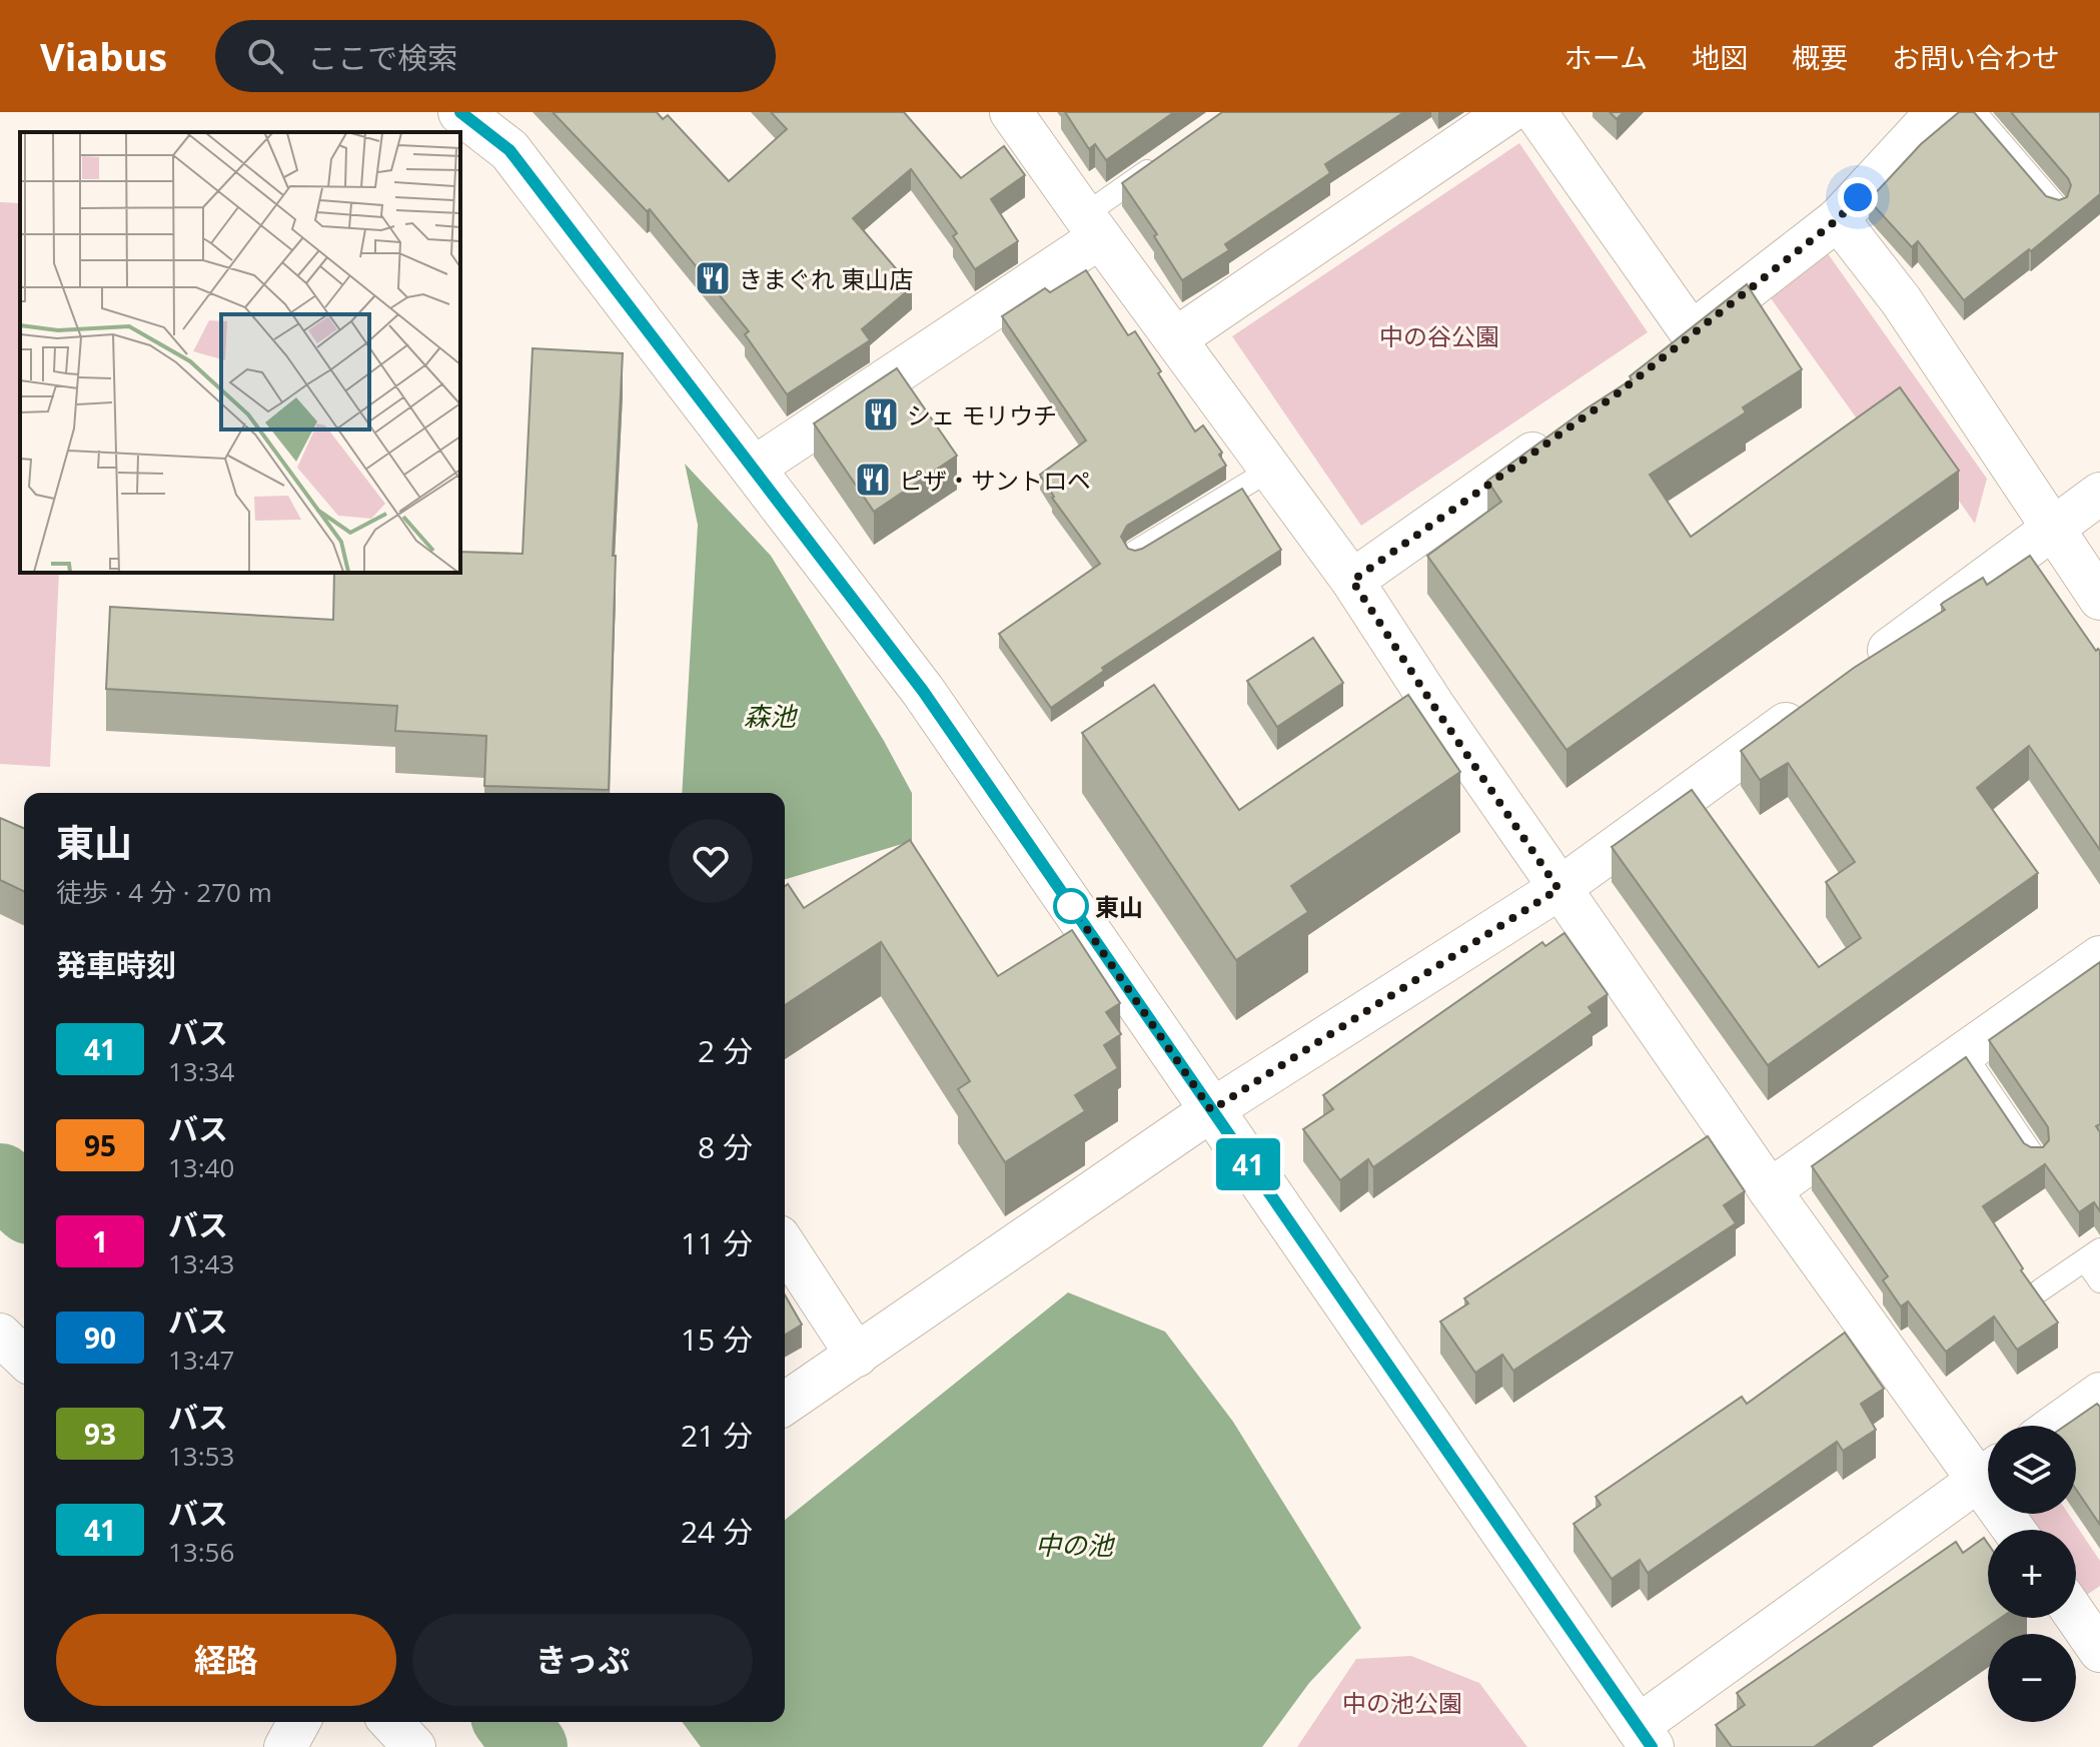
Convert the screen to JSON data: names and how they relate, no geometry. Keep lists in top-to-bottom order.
{
  "water": ["森池", "中の池"],
  "parks": ["中の谷公園", "中の池公園"],
  "places": {
    "restaurant": ["きまぐれ 東山店", "シェ モリウチ", "ピザ・サントロペ"],
    "other": ["東山"]
  },
  "lines": ["bus line 41"],
  "page": {
    "header": "Viabus",
    "search": "ここで検索",
    "nav": [
      "ホーム",
      "地図",
      "概要",
      "お問い合わせ"
    ],
    "on_map": "41",
    "heading": [
      ["東山", "徒歩 · 4 分 · 270 m"],
      "発車時刻"
    ],
    "list": [
      {
        "mark": "41",
        "name": "バス",
        "note": "13:34",
        "value": "2 分"
      },
      {
        "mark": "95",
        "name": "バス",
        "note": "13:40",
        "value": "8 分"
      },
      {
        "mark": "1",
        "name": "バス",
        "note": "13:43",
        "value": "11 分"
      },
      {
        "mark": "90",
        "name": "バス",
        "note": "13:47",
        "value": "15 分"
      },
      {
        "mark": "93",
        "name": "バス",
        "note": "13:53",
        "value": "21 分"
      },
      {
        "mark": "41",
        "name": "バス",
        "note": "13:56",
        "value": "24 分"
      }
    ],
    "map_buttons": ["+", "−"],
    "buttons": ["経路", "きっぷ"]
  }
}
